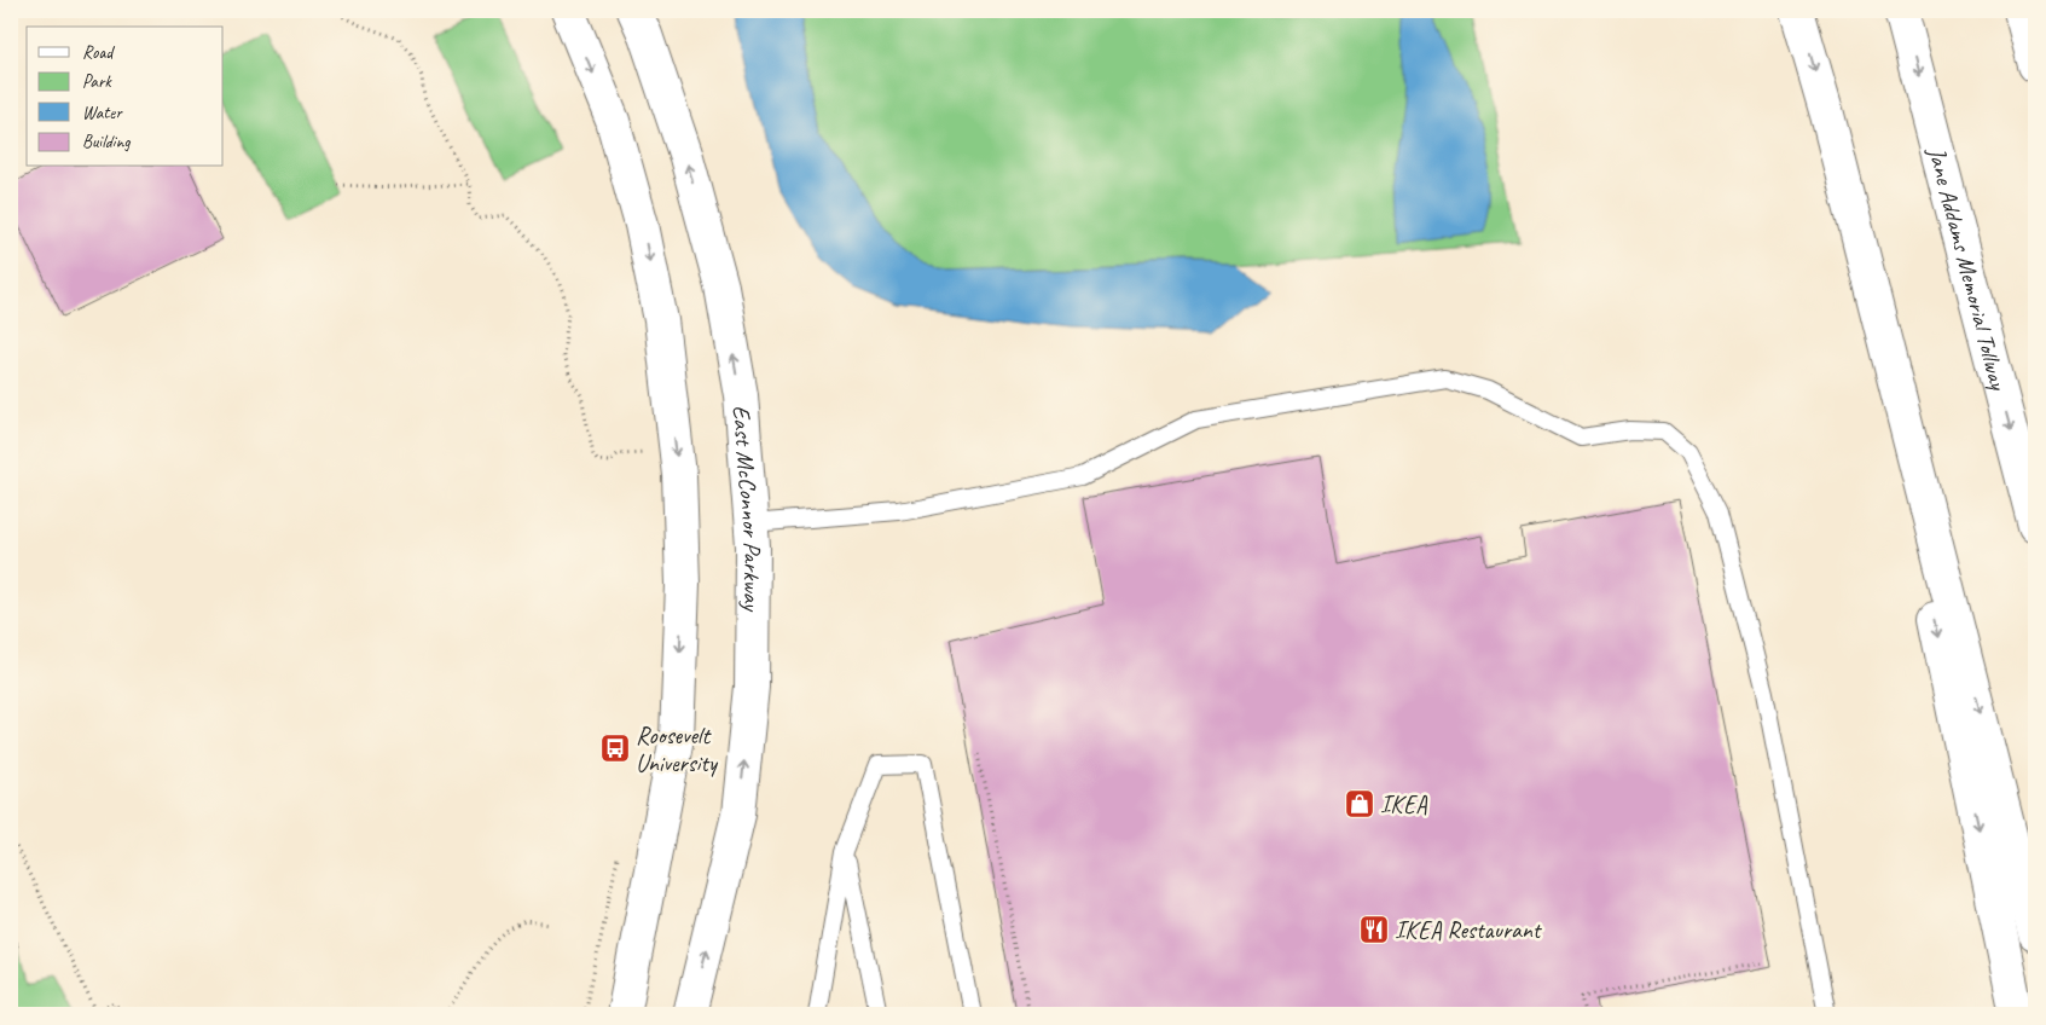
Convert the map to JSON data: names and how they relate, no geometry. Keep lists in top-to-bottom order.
{
  "streets": {
    "main road": ["Jane Addams Memorial Tollway", "East McConnor Parkway"]
  },
  "places": {
    "bus stop": ["Roosevelt University"],
    "shop": ["IKEA"],
    "restaurant": ["IKEA Restaurant"]
  },
  "legend": [
    "Road",
    "Park",
    "Water",
    "Building"
  ]
}
